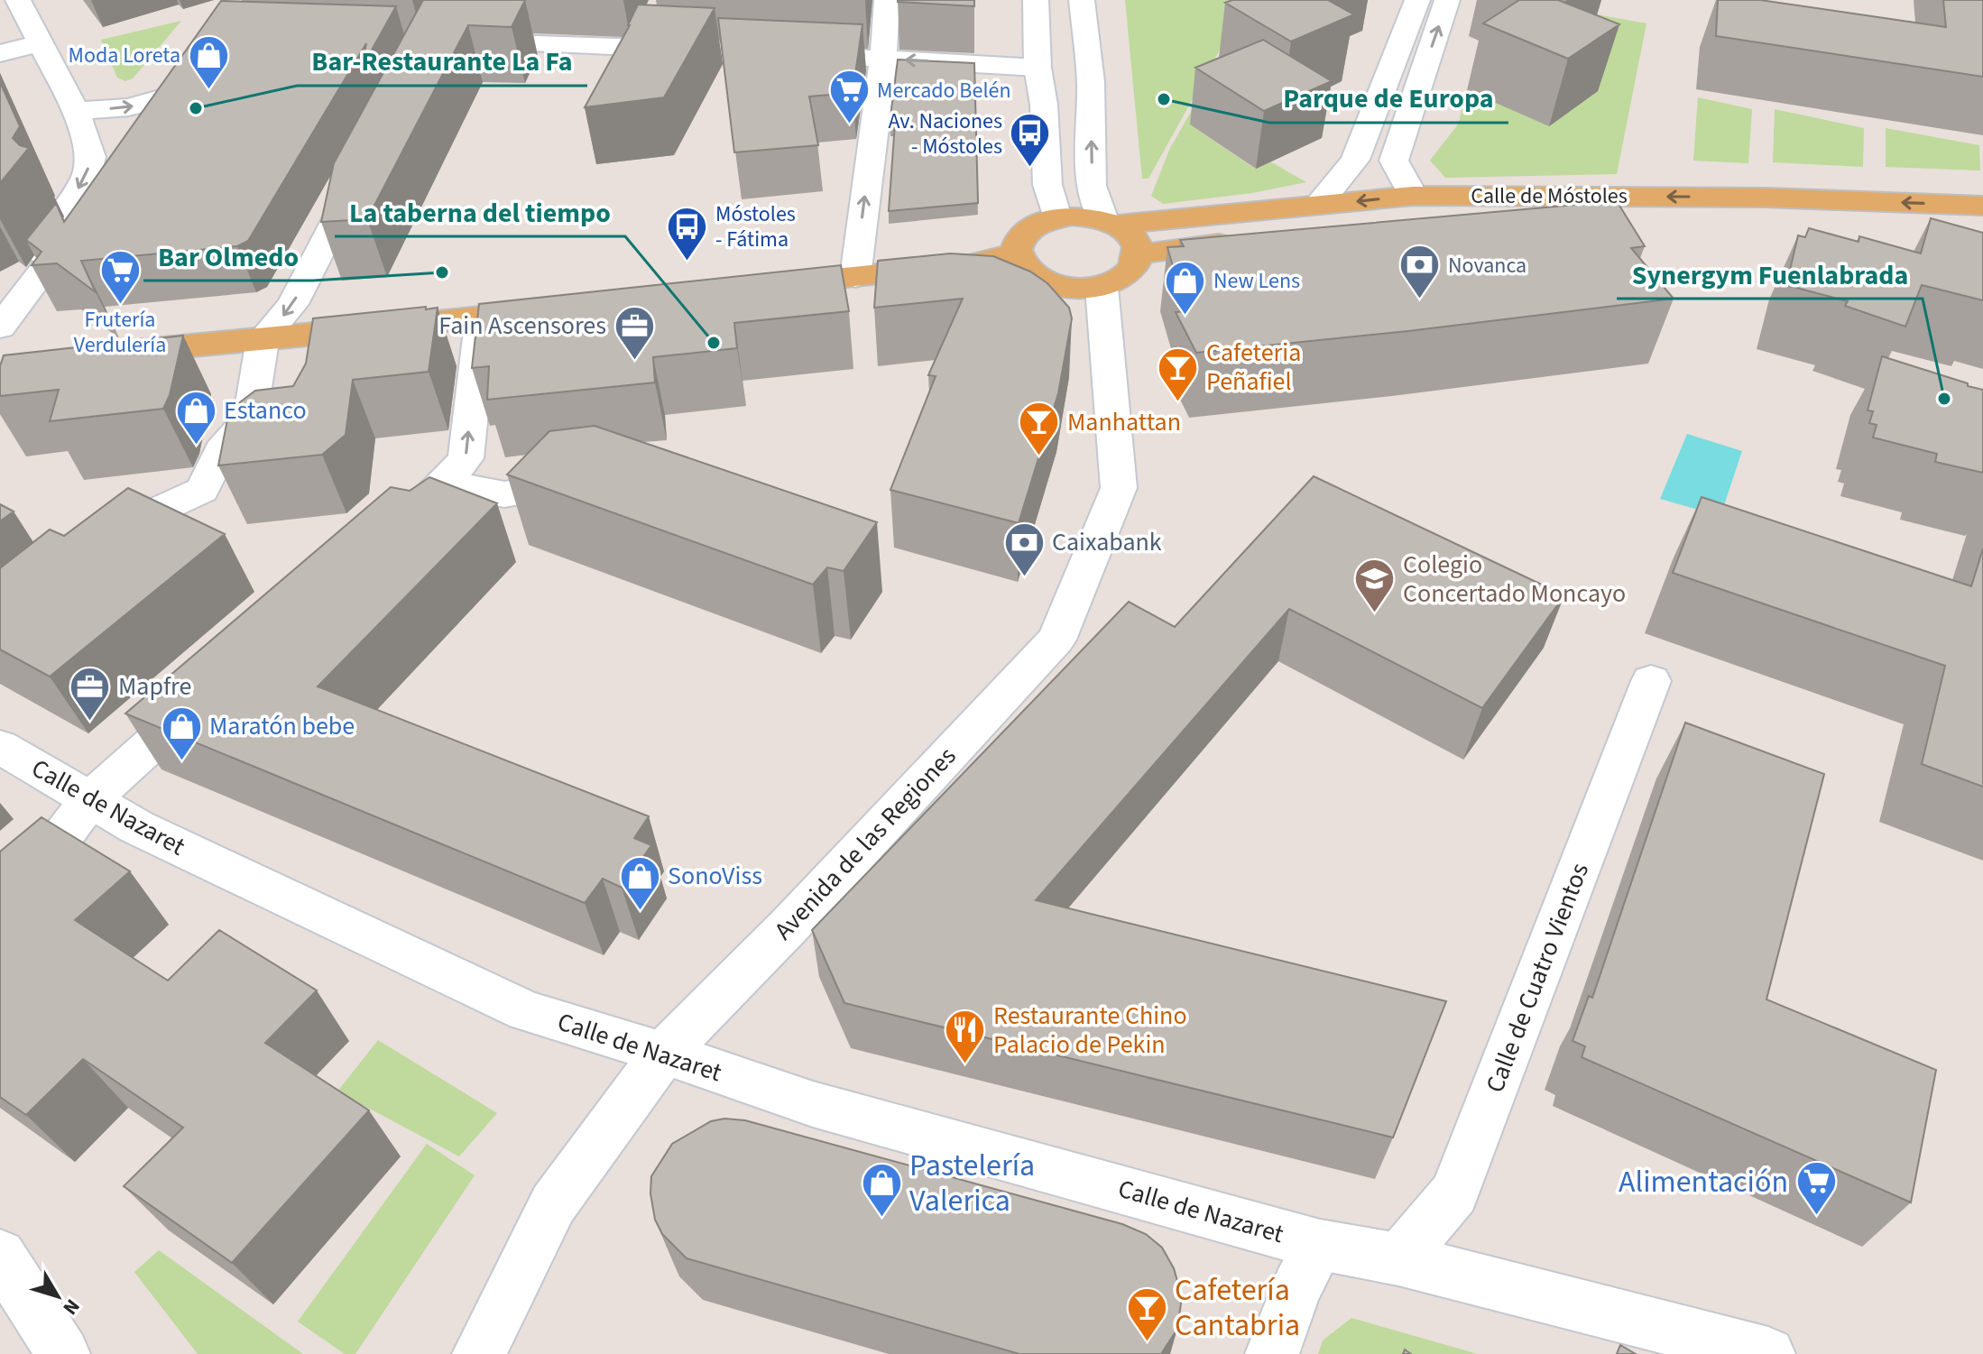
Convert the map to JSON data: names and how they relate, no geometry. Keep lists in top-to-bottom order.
{
  "streets": {
    "main road": ["Calle de Móstoles"],
    "street": ["Calle de Nazaret", "Avenida de las Regiones", "Calle de Cuatro Vientos"]
  },
  "crossings": [
    ["Calle de Móstoles", "Avenida de las Regiones"],
    ["Calle de Nazaret", "Avenida de las Regiones"],
    ["Calle de Nazaret", "Calle de Cuatro Vientos"]
  ],
  "places": {
    "shop": [
      "Moda Loreta",
      "New Lens",
      "Estanco",
      "Maratón bebe",
      "SonoViss",
      "Pastelería Valerica"
    ],
    "other": [
      "Parque de Europa",
      "Bar-Restaurante La Fa",
      "Bar Olmedo",
      "La taberna del tiempo",
      "Synergym Fuenlabrada"
    ],
    "supermarket": ["Mercado Belén", "Frutería Verdulería", "Alimentación"],
    "bus stop": ["Av. Naciones - Móstoles", "Móstoles - Fátima"],
    "bank": ["Novanca", "Caixabank"],
    "office": ["Fain Ascensores", "Mapfre"],
    "bar": ["Cafeteria Peñafiel", "Manhattan", "Cafetería Cantabria"],
    "school or university": ["Colegio Concertado Moncayo"],
    "restaurant": ["Restaurante Chino Palacio de Pekin"]
  },
  "north": "bottom right"
}
